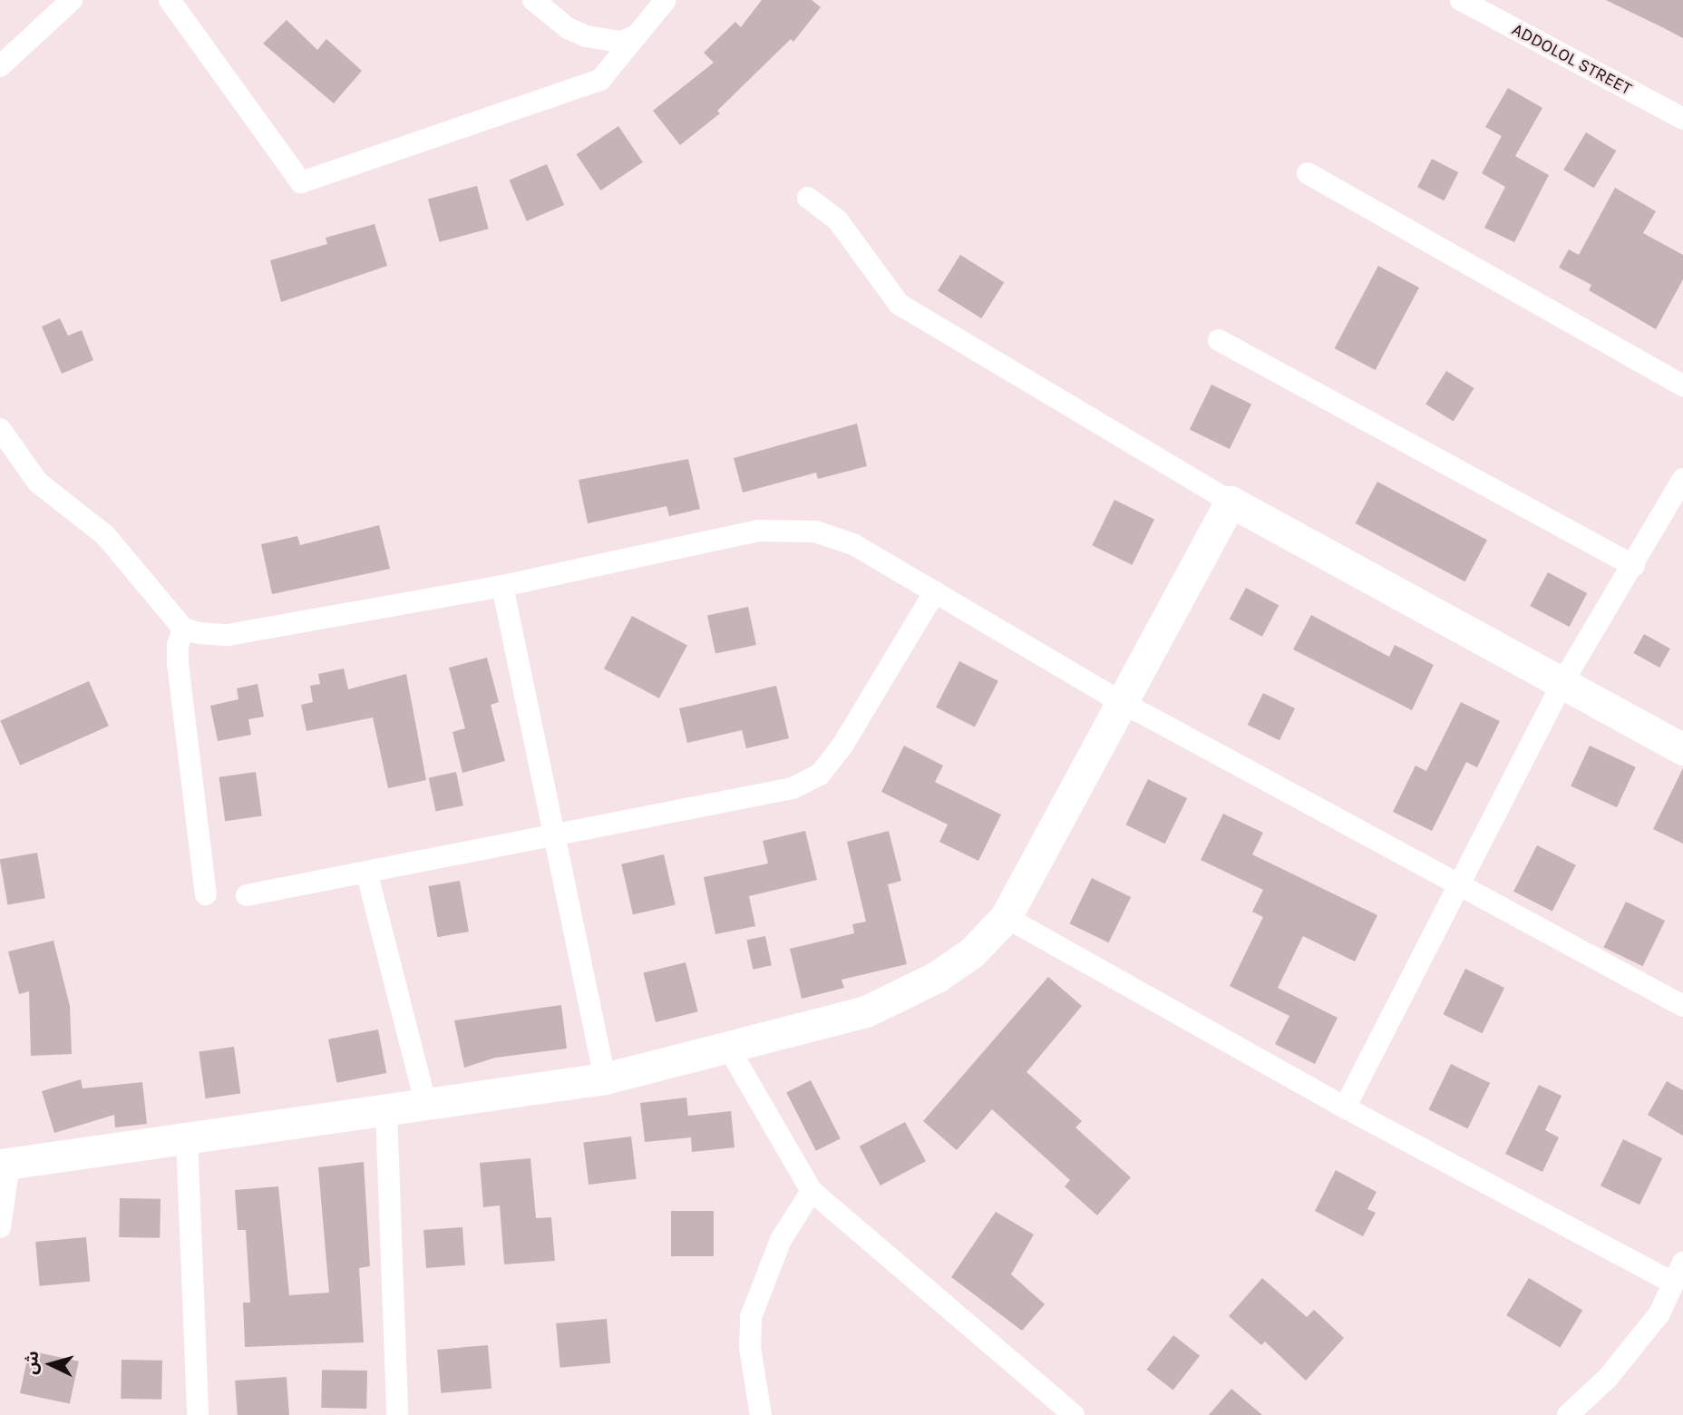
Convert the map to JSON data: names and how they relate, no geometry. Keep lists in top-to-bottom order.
{
  "streets": {
    "street": ["ADDOLOL STREET"]
  },
  "north": "left"
}
